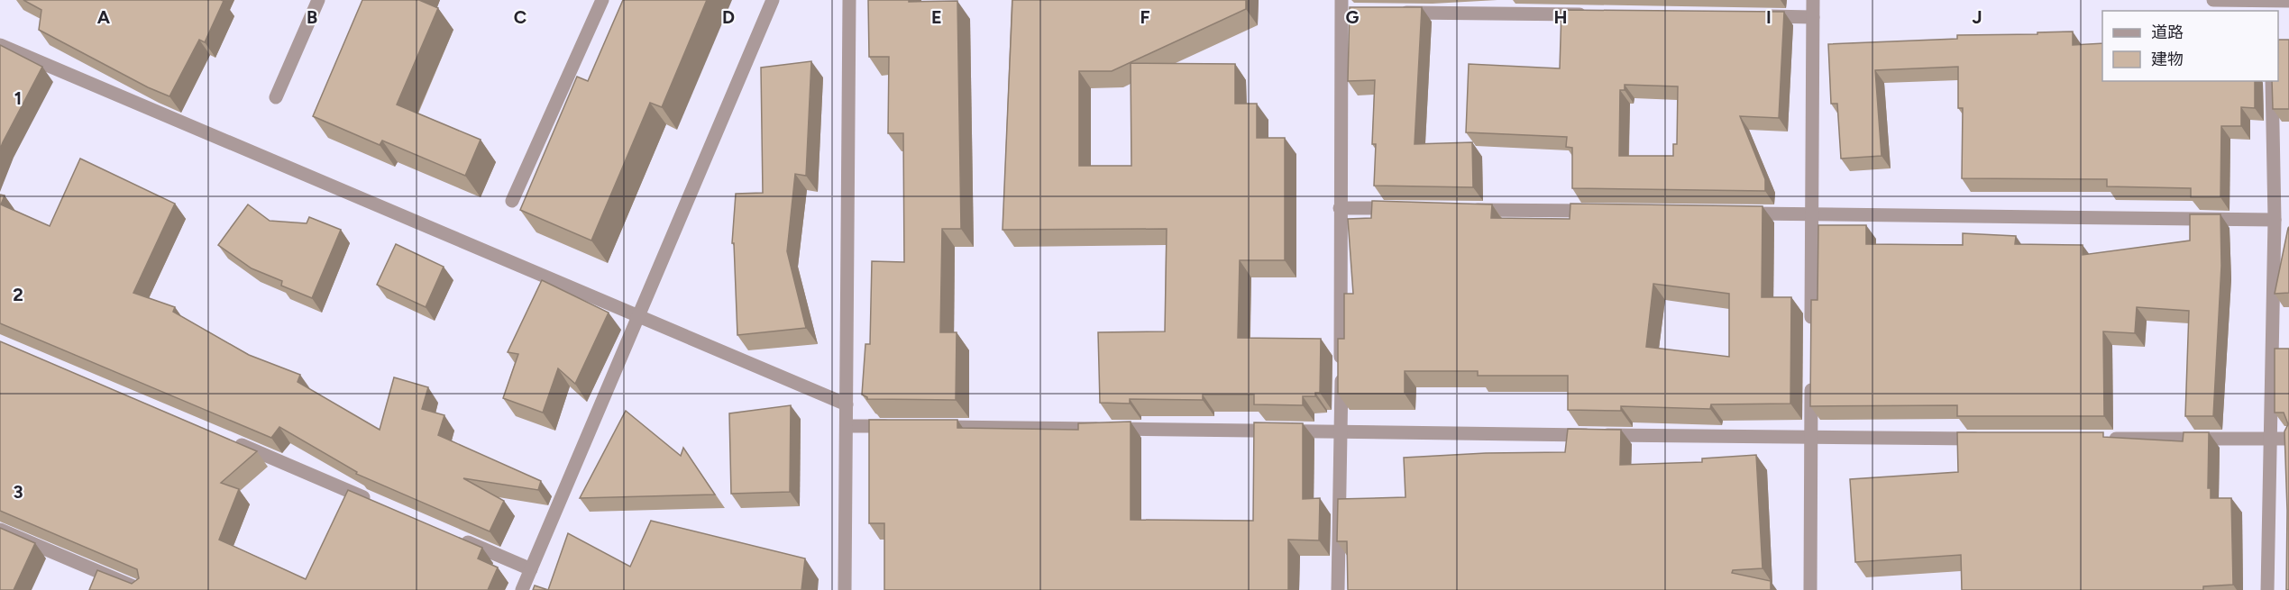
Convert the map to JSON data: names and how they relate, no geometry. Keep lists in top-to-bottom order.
{
  "legend": ["道路", "建物"],
  "grid": {
    "columns": [
      "A",
      "B",
      "C",
      "D",
      "E",
      "F",
      "G",
      "H",
      "I",
      "J"
    ],
    "rows": ["1", "2", "3"]
  }
}
